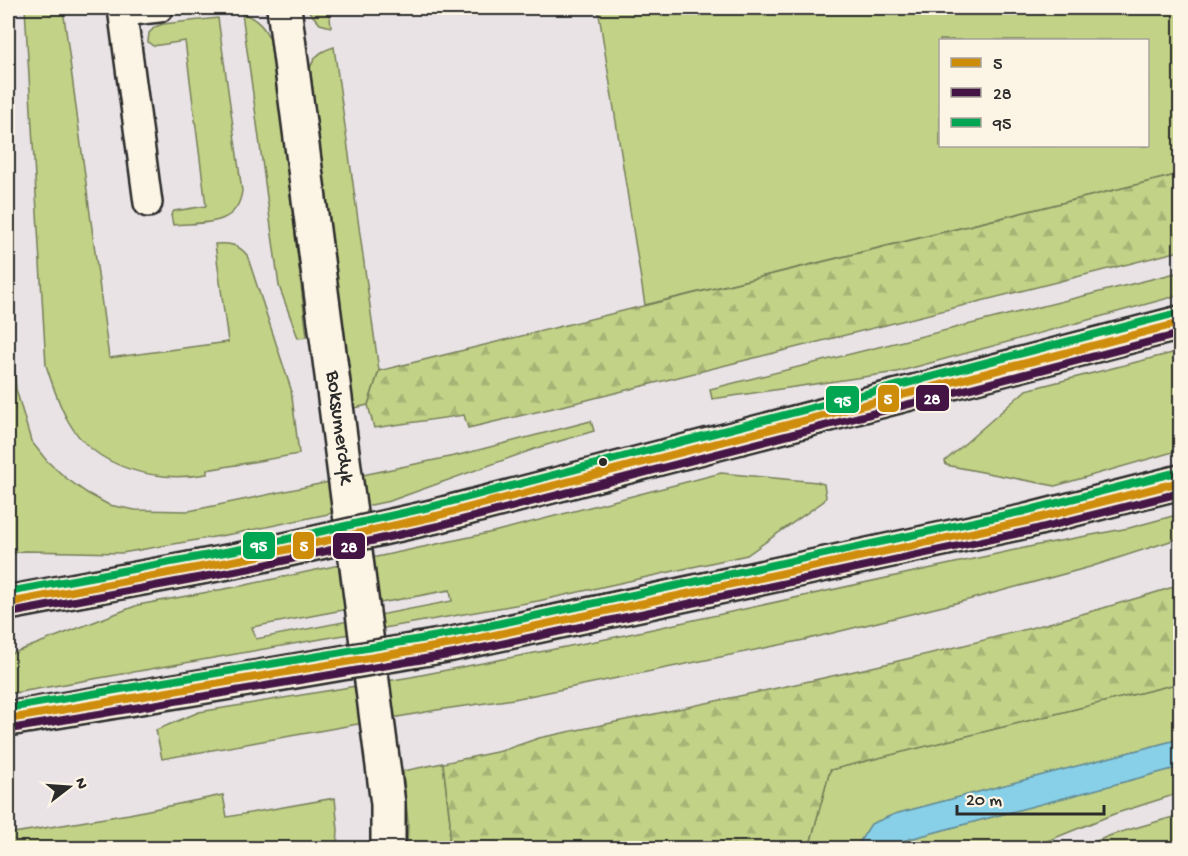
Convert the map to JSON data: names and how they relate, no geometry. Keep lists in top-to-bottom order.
{
  "streets": {
    "main road": ["Boksumerdyk"]
  },
  "lines": ["transit line 95", "transit line 5", "transit line 28"],
  "legend": ["5", "28", "95"],
  "scale_bar": "20 m",
  "north": "right"
}
